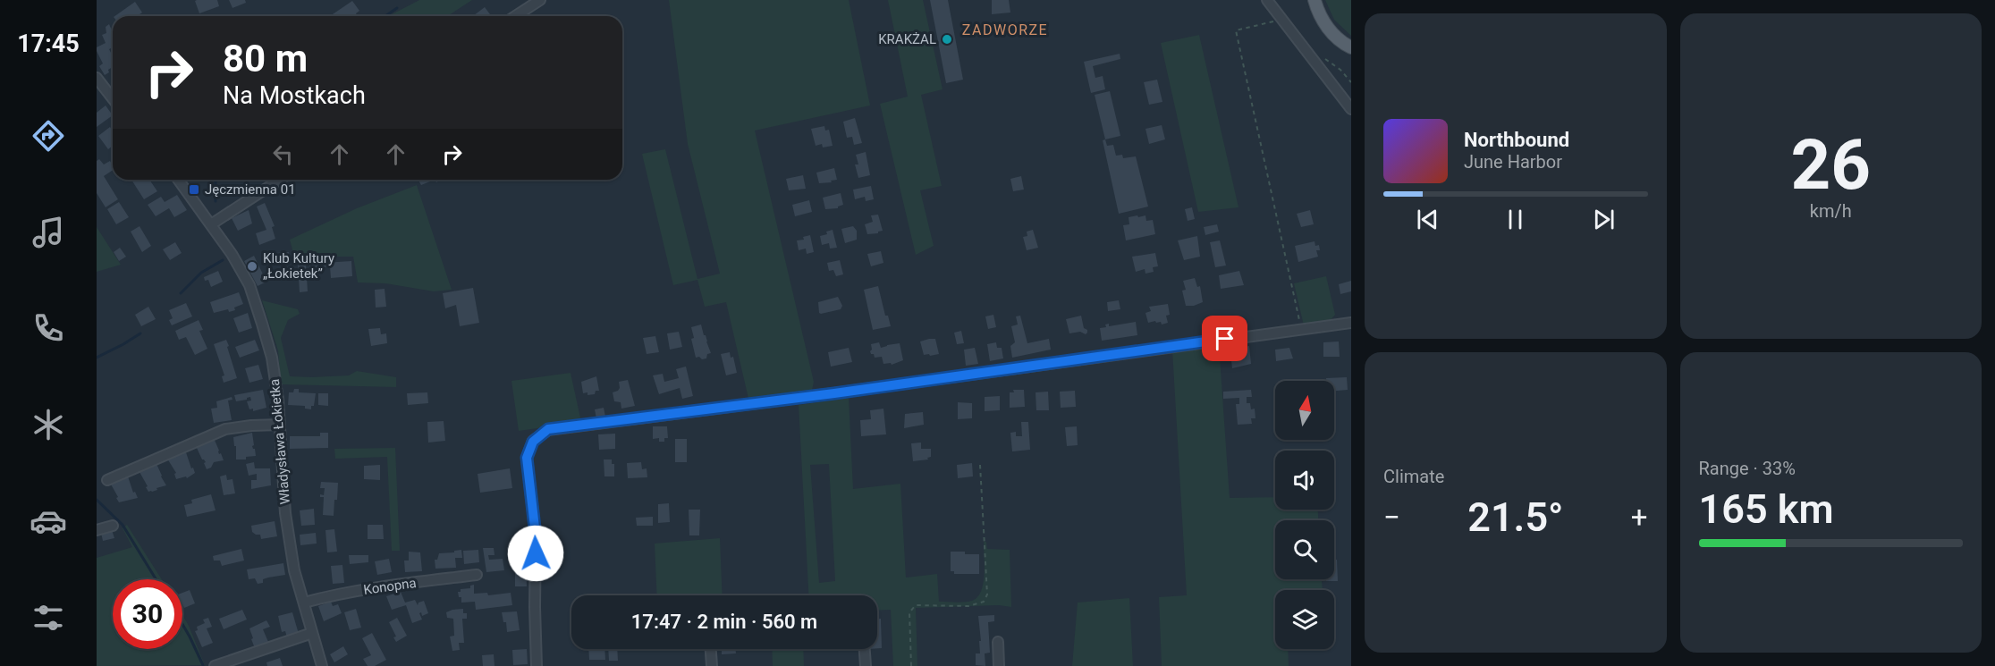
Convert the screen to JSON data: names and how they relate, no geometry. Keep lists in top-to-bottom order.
{
  "streets": {
    "street": ["Władysława Łokietka", "Konopna"]
  },
  "crossings": [
    ["Władysława Łokietka", "Konopna"]
  ],
  "districts": ["ZADWORZE"],
  "places": {
    "other": ["KRAKŻAL", "Klub Kultury „Łokietek”"],
    "transit": ["Jęczmienna 01"]
  },
  "north": "top",
  "page": {
    "tabs": "17:45",
    "tile": [
      ["26", "km/h"],
      "Climate",
      ["Range · 33%", "165 km"]
    ],
    "turn": ["80 m", "Na Mostkach"],
    "song": ["Northbound", "June Harbor"],
    "heat": ["−", "21.5°", "+"],
    "limit": "30",
    "trip": "17:47 · 2 min · 560 m"
  }
}
